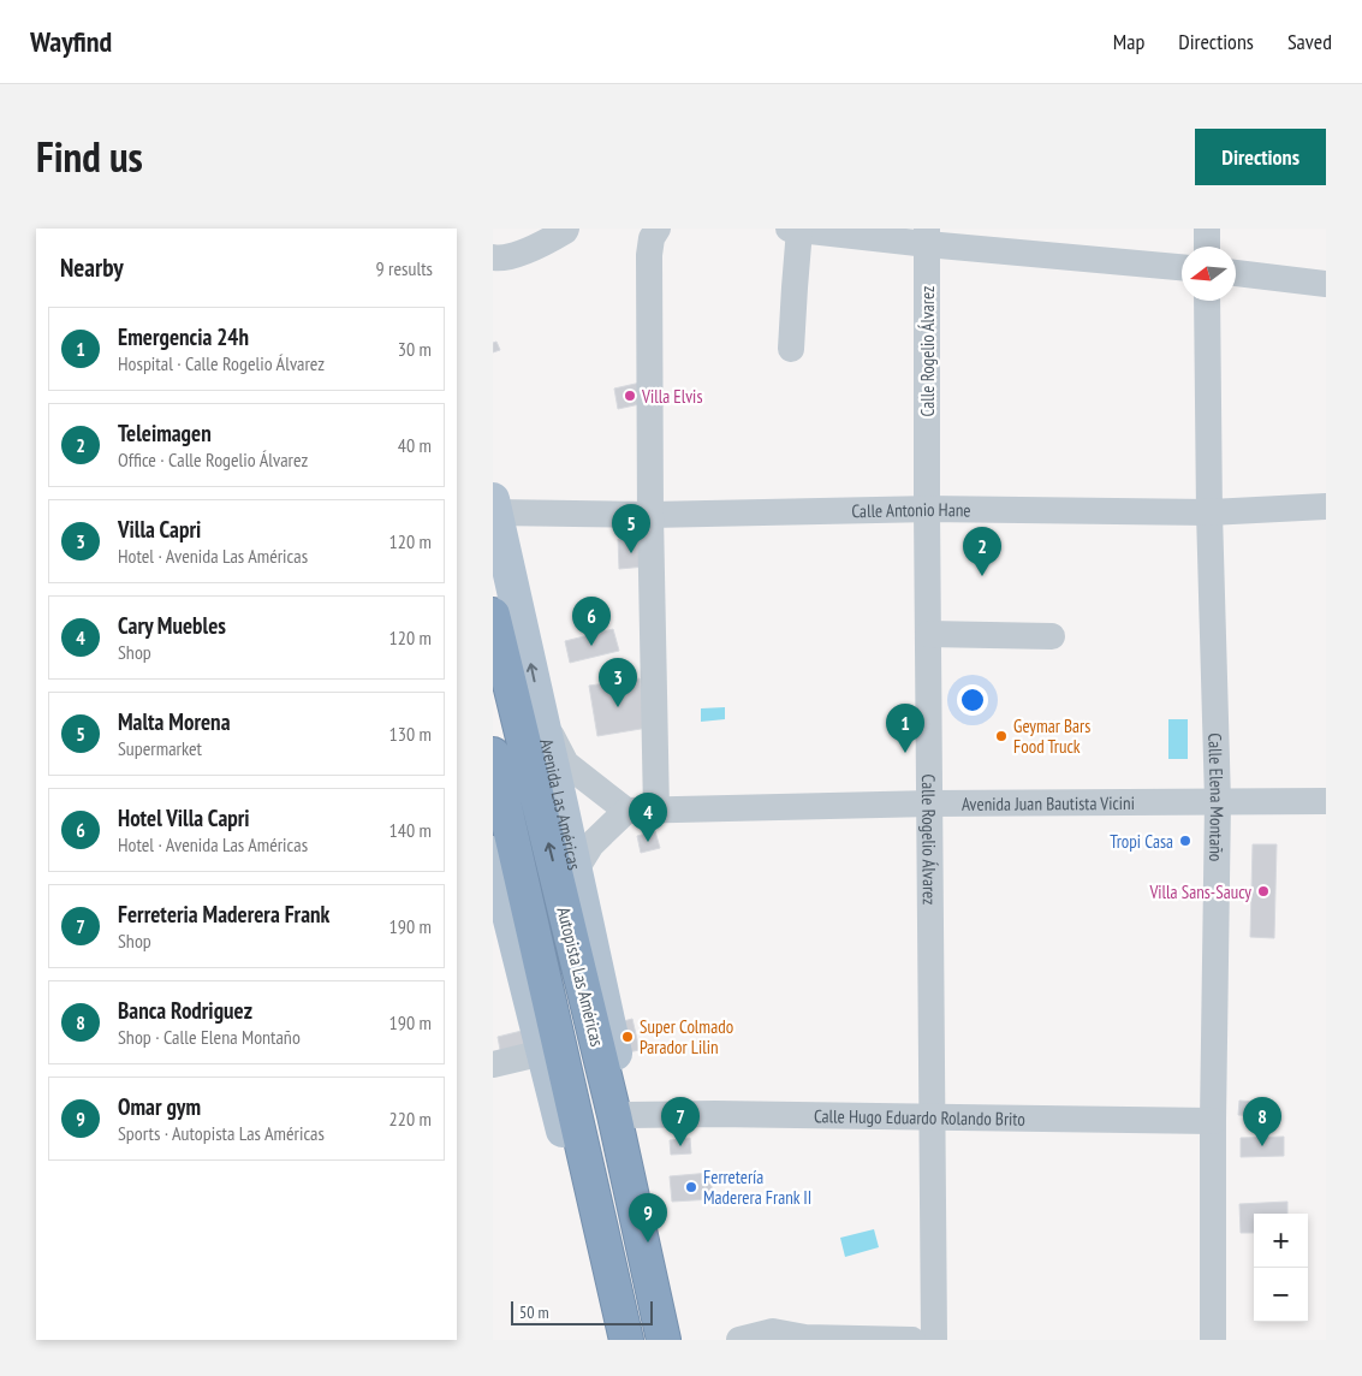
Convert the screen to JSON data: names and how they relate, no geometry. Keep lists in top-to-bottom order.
{
  "streets": {
    "highway": ["Autopista Las Américas"],
    "main road": ["Avenida Las Américas"],
    "street": [
      "Calle Rogelio Álvarez",
      "Calle Antonio Hane",
      "Calle Elena Montaño",
      "Avenida Juan Bautista Vicini",
      "Calle Hugo Eduardo Rolando Brito"
    ]
  },
  "crossings": [
    ["Calle Rogelio Álvarez", "Calle Antonio Hane"],
    ["Calle Rogelio Álvarez", "Avenida Juan Bautista Vicini"],
    ["Calle Rogelio Álvarez", "Calle Hugo Eduardo Rolando Brito"],
    ["Calle Antonio Hane", "Calle Elena Montaño"],
    ["Calle Antonio Hane", "Avenida Las Américas"],
    ["Calle Elena Montaño", "Avenida Juan Bautista Vicini"],
    ["Calle Elena Montaño", "Calle Hugo Eduardo Rolando Brito"],
    ["Avenida Las Américas", "Autopista Las Américas"],
    ["Avenida Las Américas", "Calle Hugo Eduardo Rolando Brito"]
  ],
  "places": [
    "Villa Elvis",
    "Geymar Bars Food Truck",
    "Tropi Casa",
    "Villa Sans-Saucy",
    "Super Colmado Parador Lilin",
    "Ferretería Maderera Frank II"
  ],
  "scale_bar": "50 m",
  "north": "left",
  "page": {
    "header": "Wayfind",
    "nav": ["Map", "Directions", "Saved"],
    "title": "Find us",
    "buttons": "Directions",
    "heading": ["Nearby", "9 results"],
    "list": [
      {
        "mark": "1",
        "name": "Emergencia 24h",
        "note": "Hospital · Calle Rogelio Álvarez",
        "value": "30 m"
      },
      {
        "mark": "2",
        "name": "Teleimagen",
        "note": "Office · Calle Rogelio Álvarez",
        "value": "40 m"
      },
      {
        "mark": "3",
        "name": "Villa Capri",
        "note": "Hotel · Avenida Las Américas",
        "value": "120 m"
      },
      {
        "mark": "4",
        "name": "Cary Muebles",
        "note": "Shop",
        "value": "120 m"
      },
      {
        "mark": "5",
        "name": "Malta Morena",
        "note": "Supermarket",
        "value": "130 m"
      },
      {
        "mark": "6",
        "name": "Hotel Villa Capri",
        "note": "Hotel · Avenida Las Américas",
        "value": "140 m"
      },
      {
        "mark": "7",
        "name": "Ferreteria Maderera Frank",
        "note": "Shop",
        "value": "190 m"
      },
      {
        "mark": "8",
        "name": "Banca Rodriguez",
        "note": "Shop · Calle Elena Montaño",
        "value": "190 m"
      },
      {
        "mark": "9",
        "name": "Omar gym",
        "note": "Sports · Autopista Las Américas",
        "value": "220 m"
      }
    ],
    "pins": [
      "5",
      "2",
      "6",
      "3",
      "1",
      "4",
      "7",
      "8",
      "9"
    ],
    "map_buttons": ["+", "−"],
    "scale": "50 m"
  }
}
